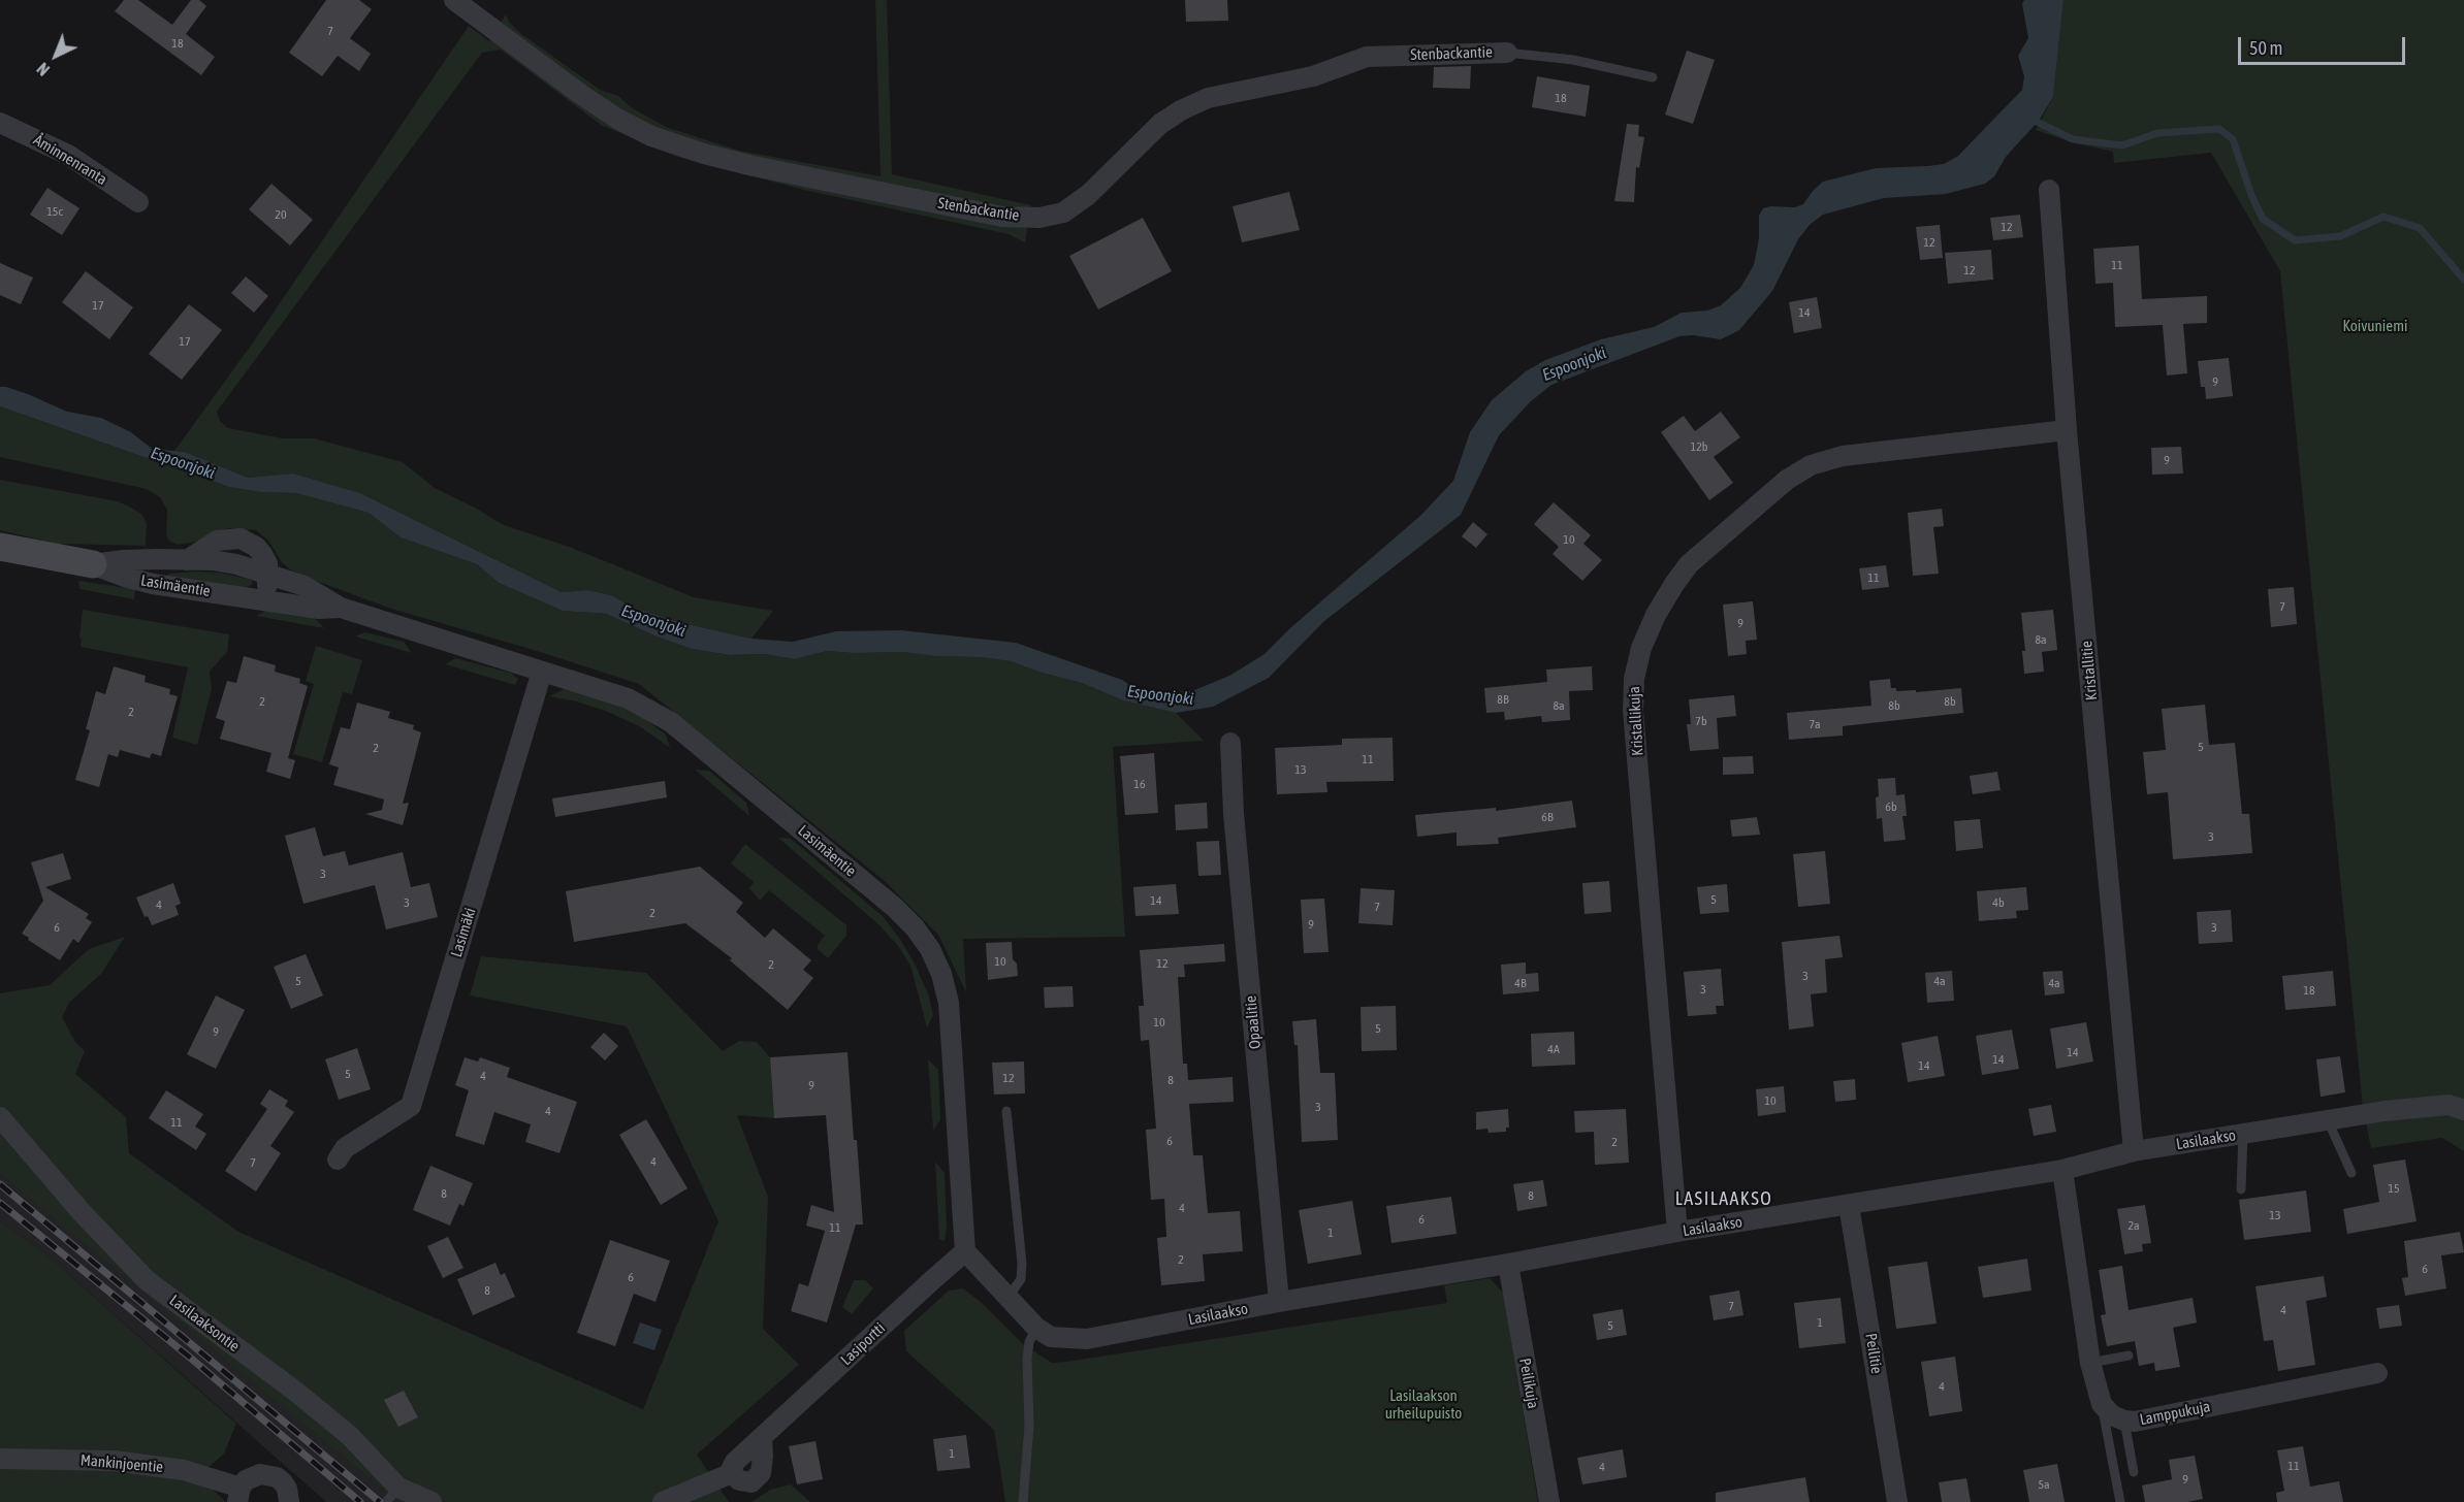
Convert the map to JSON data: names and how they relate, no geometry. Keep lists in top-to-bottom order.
{
  "streets": {
    "street": [
      "Stenbackantie",
      "Åminnenranta",
      "Lasimäentie",
      "Kristallitie",
      "Kristallikuja",
      "Lasimäki",
      "Opaalitie",
      "Lasilaakso",
      "Lasilaaksontie",
      "Lasiportti",
      "Peilitie",
      "Peilikuja",
      "Lamppukuja",
      "Mankinjoentie"
    ]
  },
  "crossings": [
    ["Lasimäentie", "Lasimäki"],
    ["Lasimäentie", "Lasiportti"],
    ["Kristallitie", "Kristallikuja"],
    ["Kristallitie", "Lasilaakso"],
    ["Kristallikuja", "Lasilaakso"],
    ["Opaalitie", "Lasilaakso"],
    ["Lasilaakso", "Peilitie"],
    ["Lasilaakso", "Peilikuja"]
  ],
  "districts": ["LASILAAKSO"],
  "water": ["Espoonjoki"],
  "parks": ["Koivuniemi", "Lasilaakson urheilupuisto"],
  "house_numbers": [
    "7",
    "18",
    "18",
    "15c",
    "20",
    "12",
    "12",
    "11",
    "12",
    "17",
    "14",
    "17",
    "9",
    "12b",
    "9",
    "10",
    "11",
    "7",
    "9",
    "8a",
    "8B",
    "2",
    "8b",
    "8a",
    "8b",
    "2",
    "7b",
    "7a",
    "5",
    "2",
    "11",
    "13",
    "16",
    "6b",
    "6B",
    "3",
    "3",
    "5",
    "14",
    "3",
    "4b",
    "4",
    "7",
    "2",
    "9",
    "6",
    "3",
    "10",
    "12",
    "2",
    "3",
    "5",
    "4a",
    "4B",
    "4a",
    "3",
    "18",
    "10",
    "5",
    "9",
    "4A",
    "14",
    "14",
    "14",
    "5",
    "4",
    "12",
    "8",
    "9",
    "10",
    "3",
    "4",
    "11",
    "6",
    "2",
    "4",
    "7",
    "15",
    "8",
    "8",
    "4",
    "13",
    "6",
    "2a",
    "11",
    "1",
    "2",
    "6",
    "6",
    "8",
    "7",
    "4",
    "1",
    "5",
    "4",
    "1",
    "11",
    "4",
    "9",
    "5a"
  ],
  "scale_bar": "50 m",
  "north": "bottom left"
}
